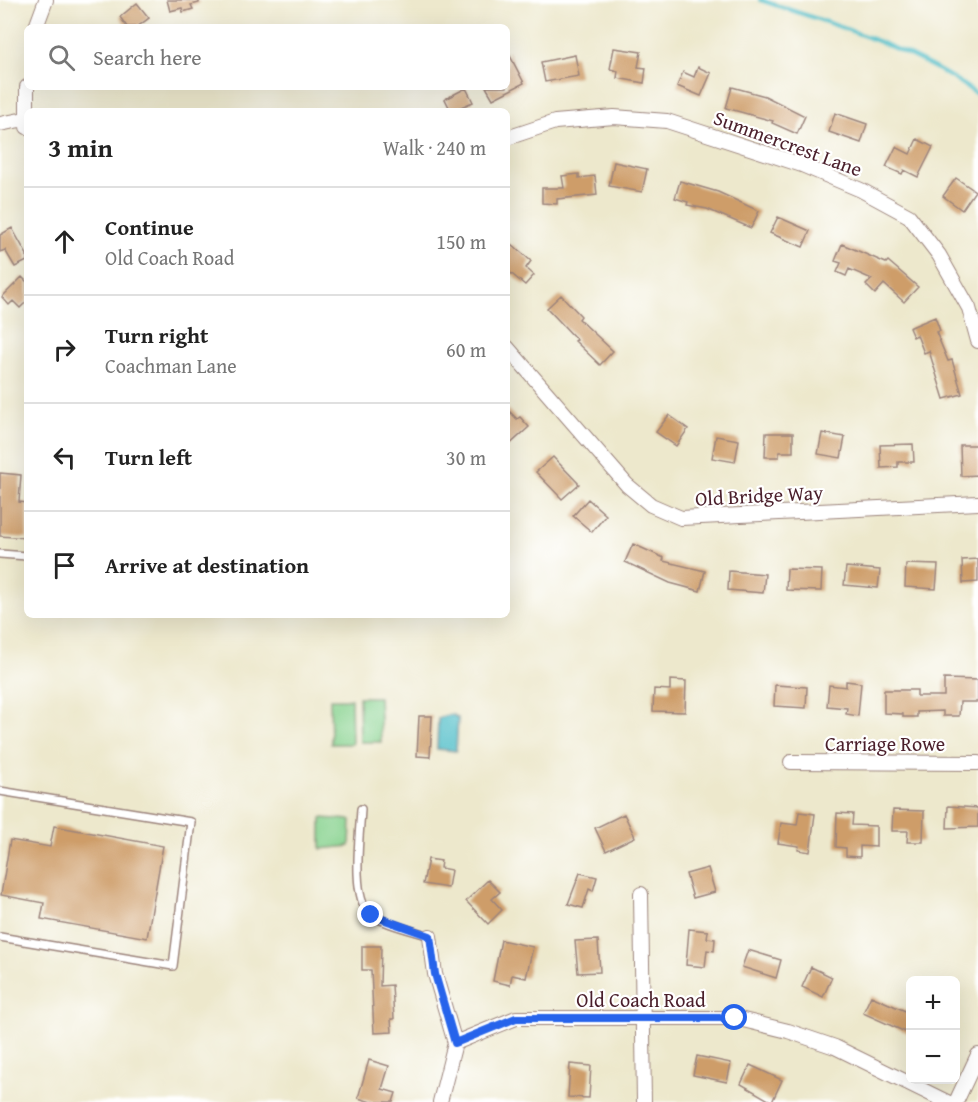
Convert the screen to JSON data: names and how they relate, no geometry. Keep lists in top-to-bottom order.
{
  "streets": {
    "street": [
      "Summercrest Lane",
      "Old Bridge Way",
      "Carriage Rowe",
      "Old Coach Road"
    ]
  },
  "page": {
    "search": "Search here",
    "heading": ["3 min", "Walk · 240 m"],
    "list": [
      ["Continue", "Old Coach Road", "150 m"],
      ["Turn right", "Coachman Lane", "60 m"],
      ["Turn left", "30 m"],
      "Arrive at destination"
    ],
    "map_buttons": ["+", "−"]
  }
}
